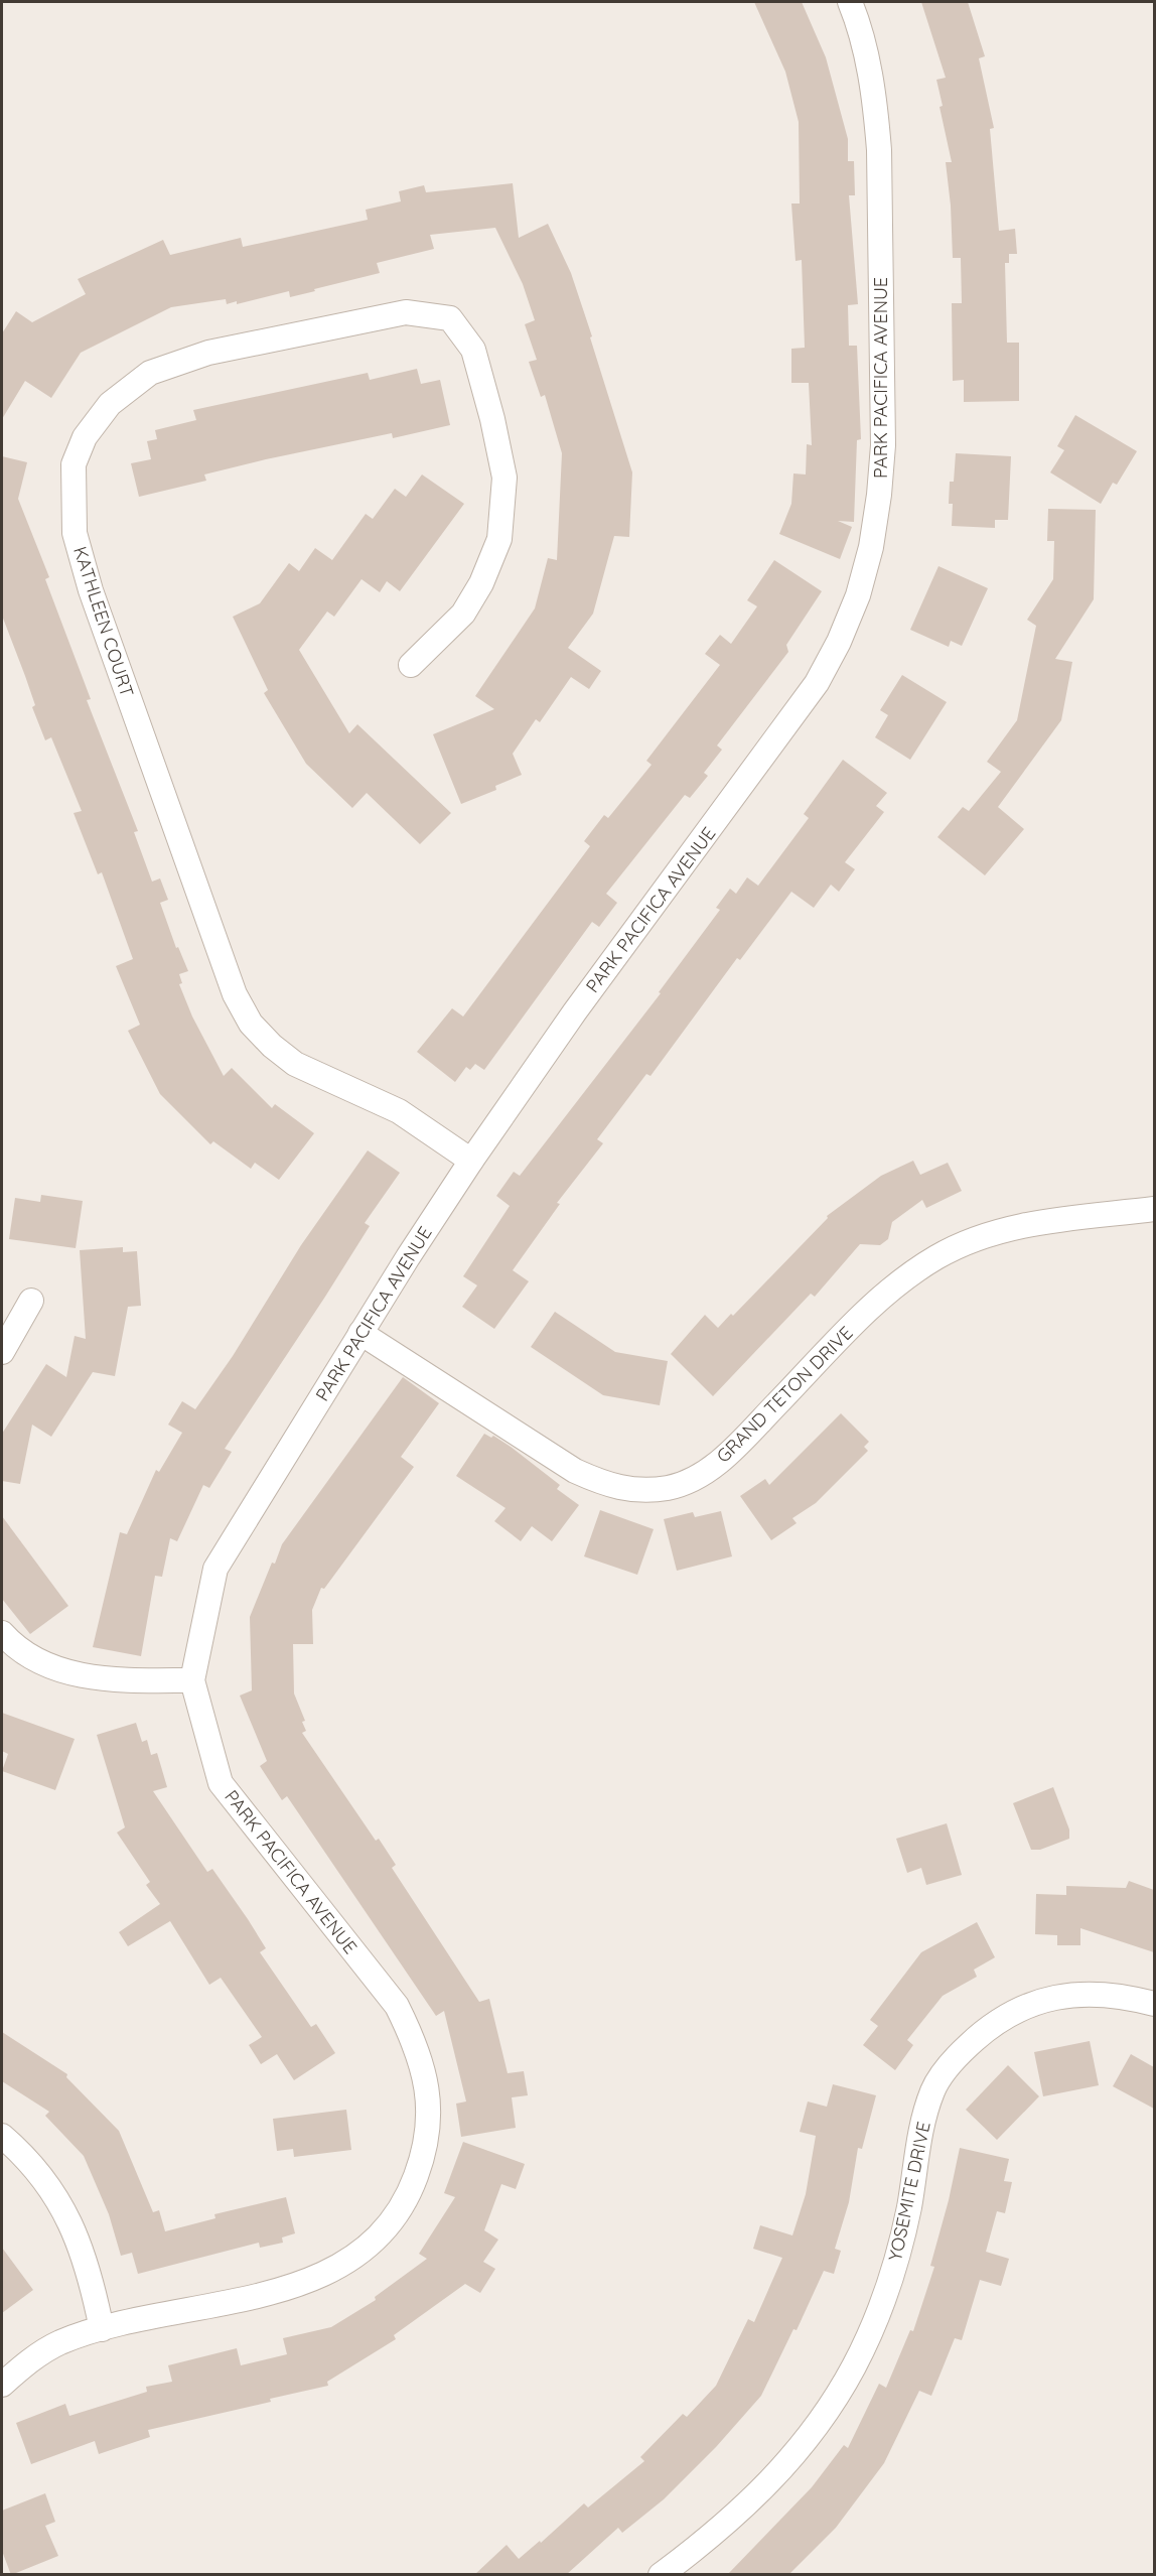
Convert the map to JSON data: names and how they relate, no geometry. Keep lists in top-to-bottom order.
{
  "streets": {
    "street": [
      "PARK PACIFICA AVENUE",
      "KATHLEEN COURT",
      "GRAND TETON DRIVE",
      "YOSEMITE DRIVE"
    ]
  },
  "crossings": [
    ["PARK PACIFICA AVENUE", "KATHLEEN COURT"],
    ["PARK PACIFICA AVENUE", "GRAND TETON DRIVE"]
  ]
}
